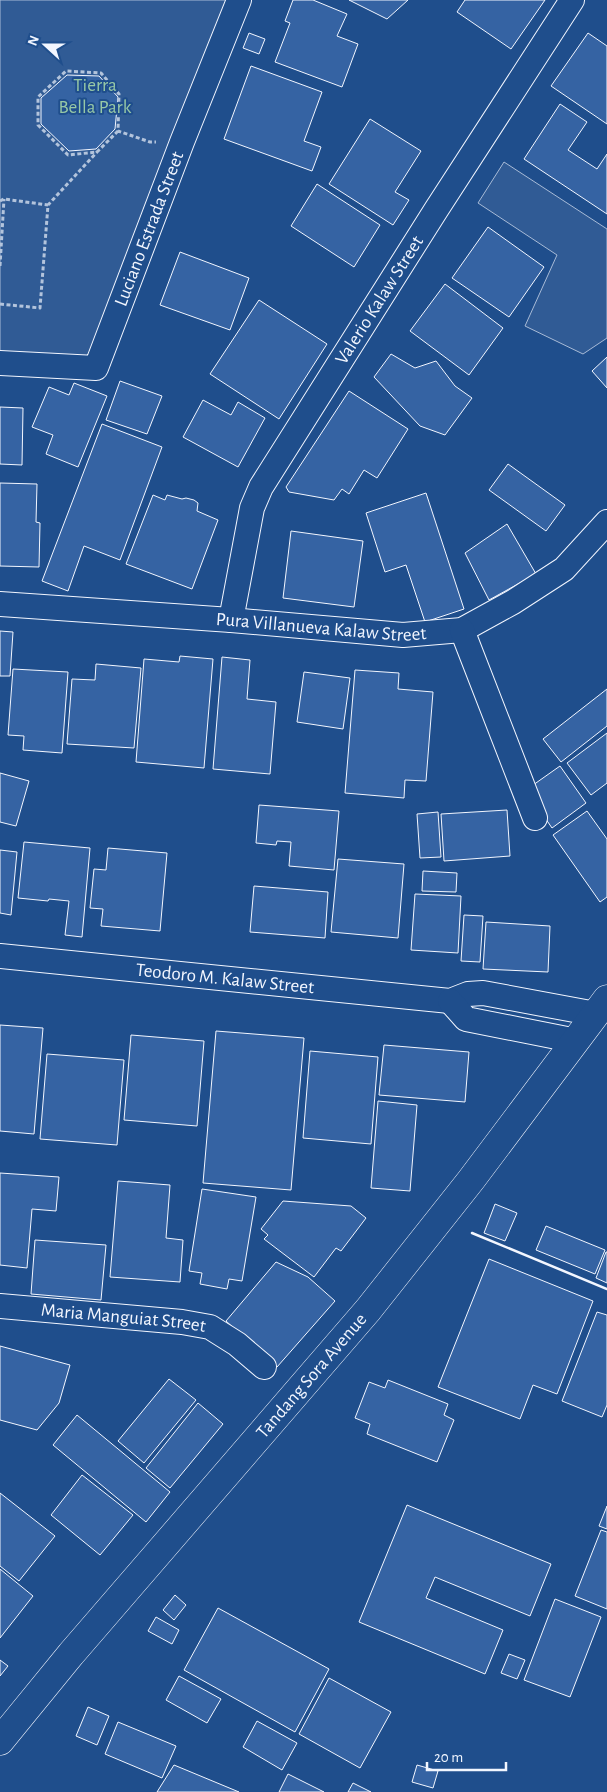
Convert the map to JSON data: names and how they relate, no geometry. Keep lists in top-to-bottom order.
{
  "streets": {
    "main road": ["Tandang Sora Avenue"],
    "street": [
      "Luciano Estrada Street",
      "Valerio Kalaw Street",
      "Pura Villanueva Kalaw Street",
      "Teodoro M. Kalaw Street",
      "Maria Manguiat Street"
    ]
  },
  "crossings": [
    ["Valerio Kalaw Street", "Pura Villanueva Kalaw Street"],
    ["Teodoro M. Kalaw Street", "Tandang Sora Avenue"]
  ],
  "parks": ["Tierra Bella Park"],
  "scale_bar": "20 m",
  "north": "left"
}
